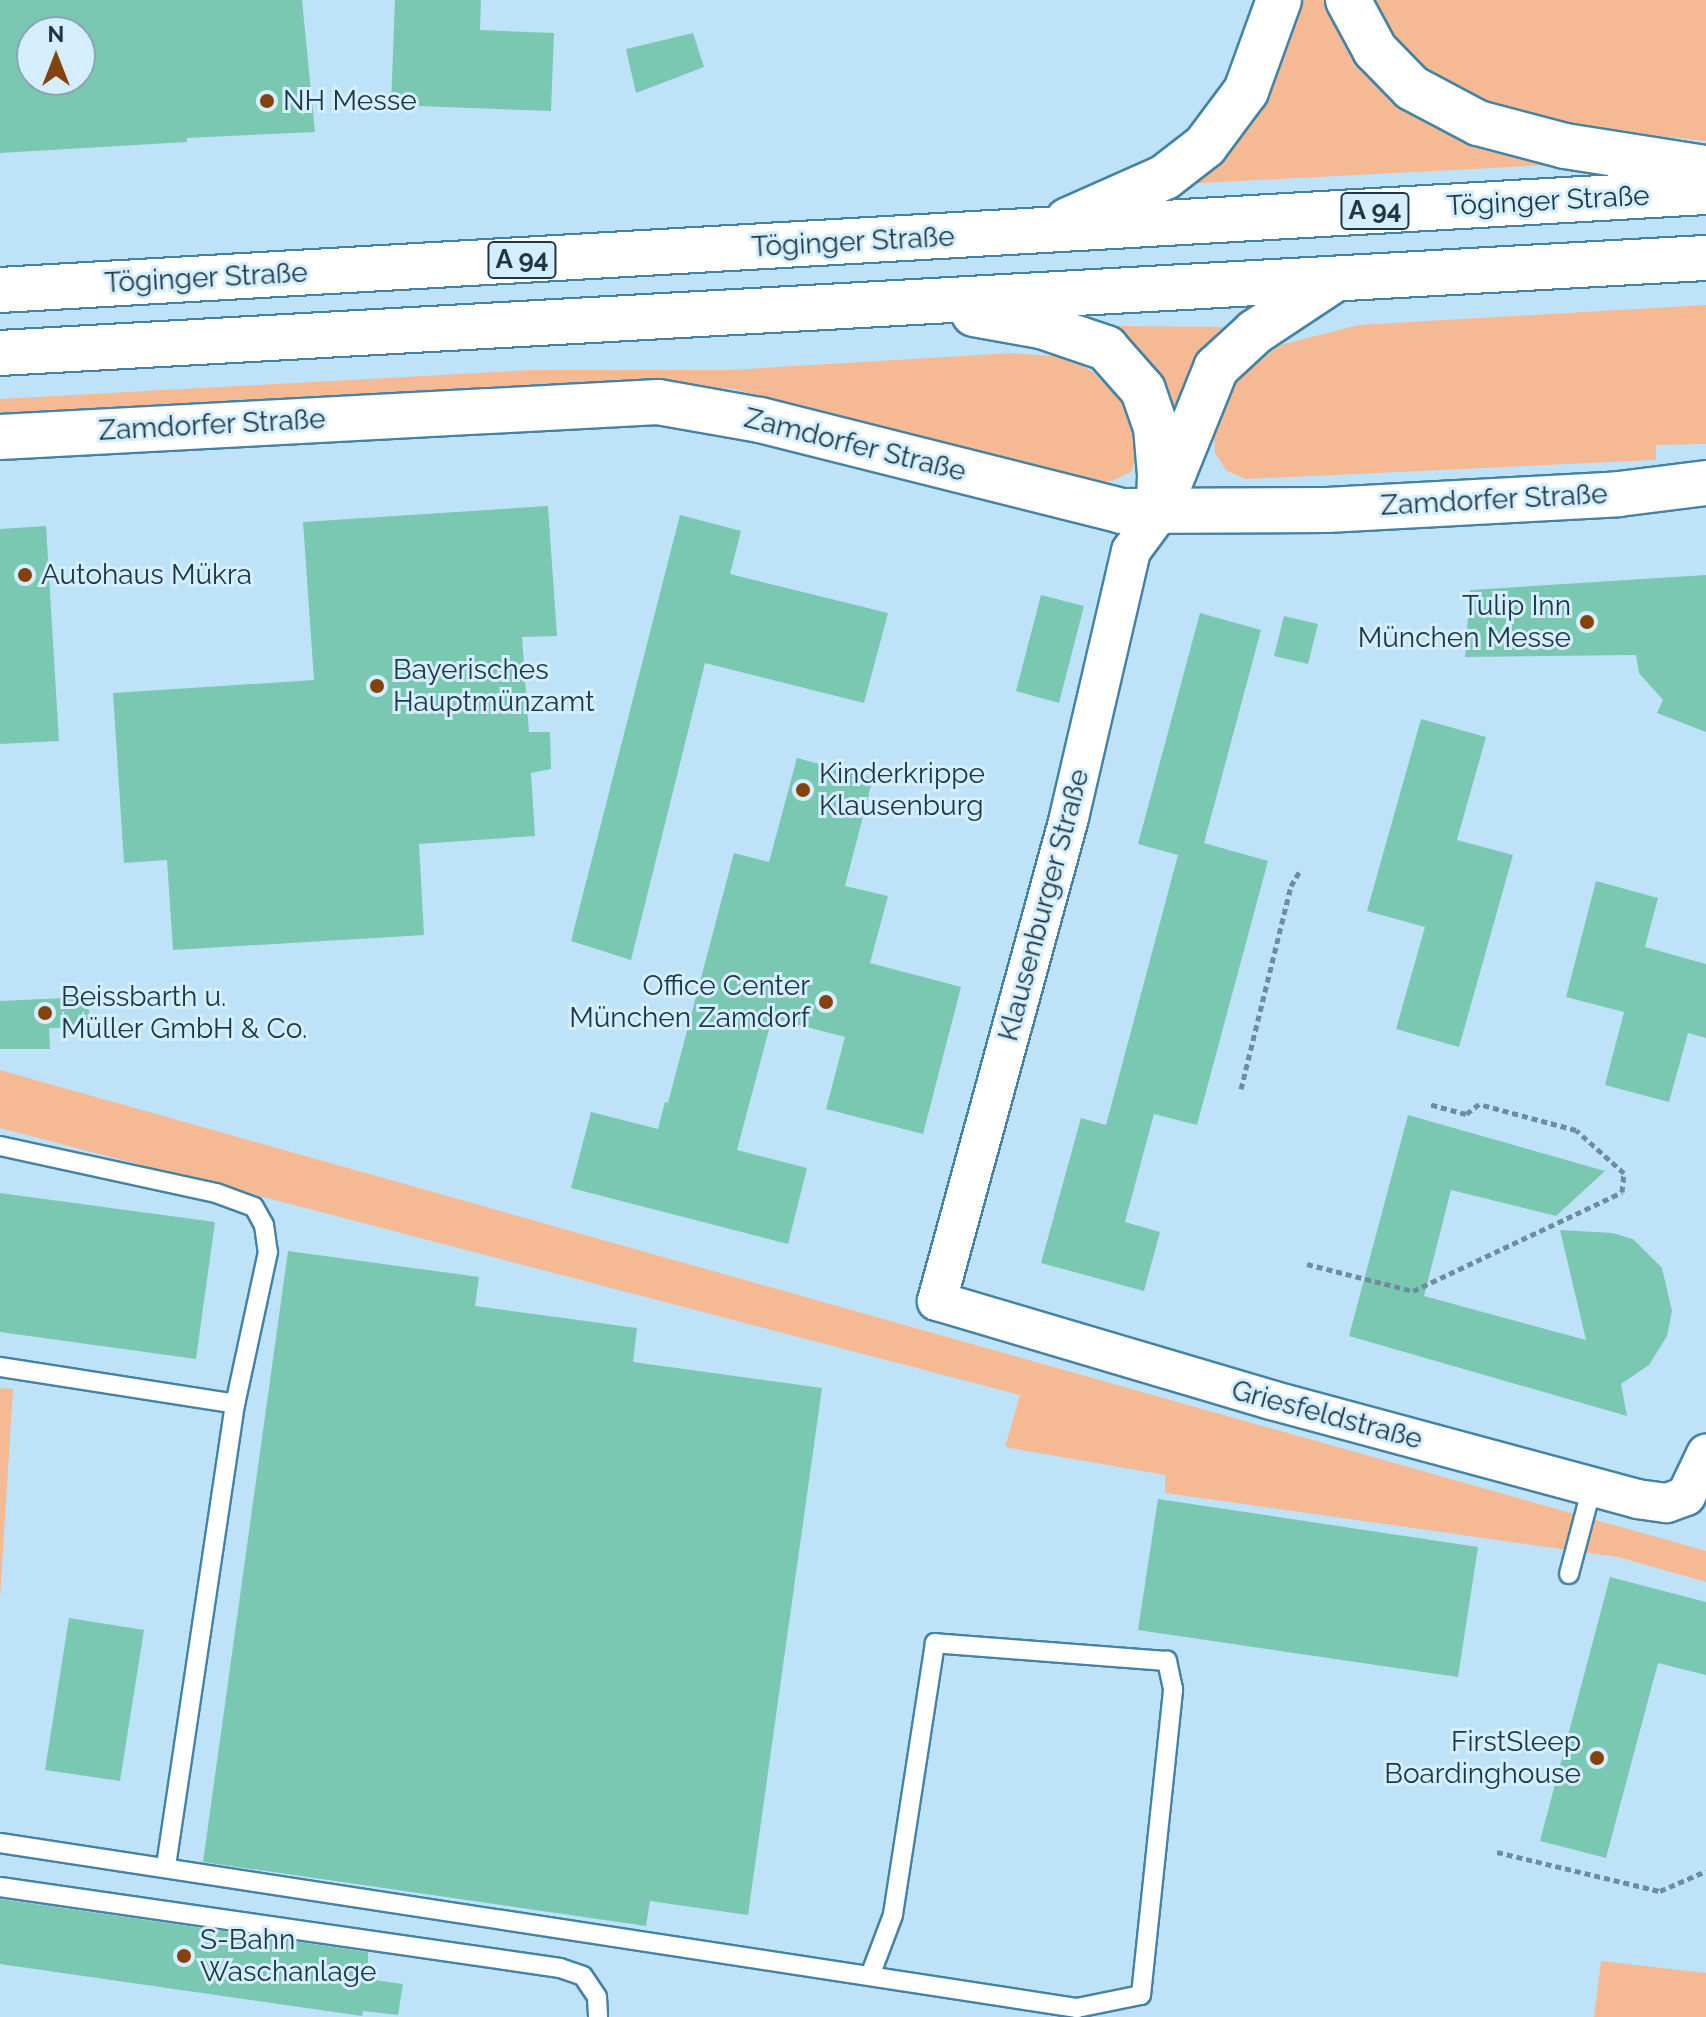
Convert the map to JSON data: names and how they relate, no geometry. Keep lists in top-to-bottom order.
{
  "streets": {
    "main road": ["Töginger Straße", "A 94", "Zamdorfer Straße"],
    "street": ["Klausenburger Straße", "Griesfeldstraße"]
  },
  "crossings": [
    ["Zamdorfer Straße", "Klausenburger Straße"],
    ["Klausenburger Straße", "Griesfeldstraße"]
  ],
  "places": [
    "NH Messe",
    "Autohaus Mükra",
    "Tulip Inn München Messe",
    "Bayerisches Hauptmünzamt",
    "Kinderkrippe Klausenburg",
    "Office Center München Zamdorf",
    "Beissbarth u. Müller GmbH & Co.",
    "FirstSleep Boardinghouse",
    "S-Bahn Waschanlage"
  ],
  "north": "top"
}
